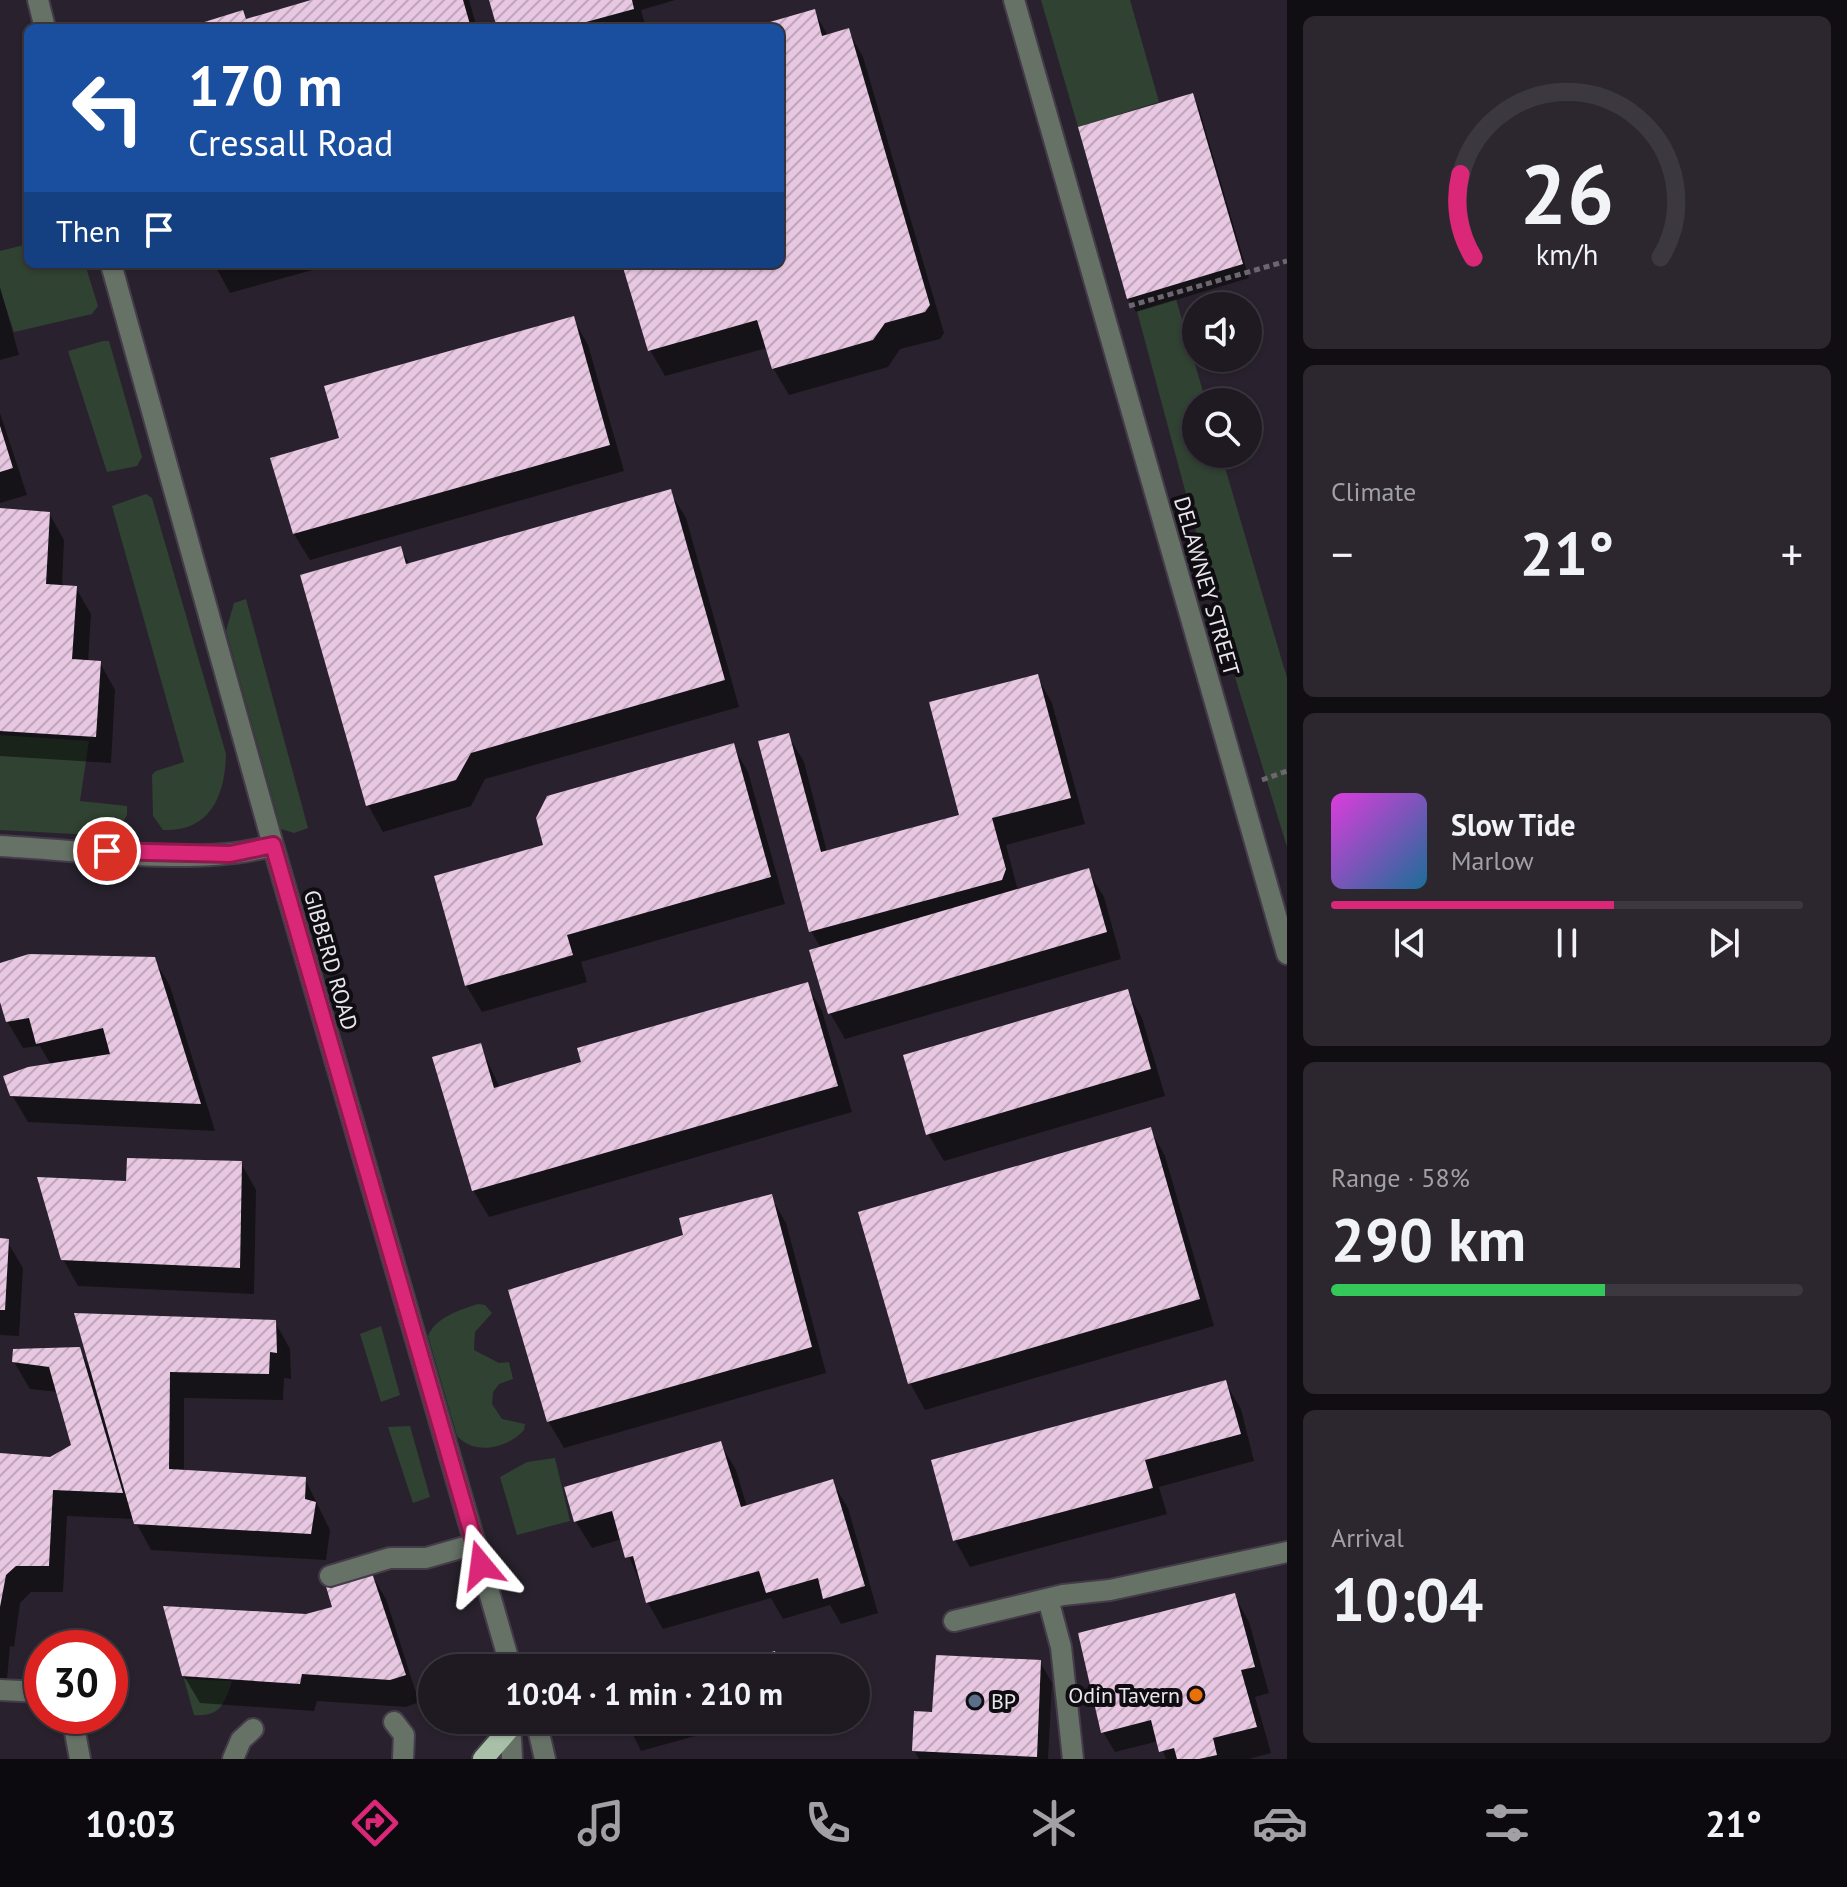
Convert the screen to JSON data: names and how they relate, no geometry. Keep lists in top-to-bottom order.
{
  "streets": {
    "street": ["DELAWNEY STREET", "GIBBERD ROAD"]
  },
  "places": ["Odin Tavern", "BP"],
  "page": {
    "turn": ["170 m", "Cressall Road"],
    "then": "Then",
    "tile": [
      "Climate",
      ["Range · 58%", "290 km"],
      ["Arrival", "10:04"]
    ],
    "heat": ["−", "21°", "+"],
    "song": ["Slow Tide", "Marlow"],
    "limit": "30",
    "trip": "10:04 · 1 min · 210 m",
    "tabs": ["10:03", "21°"],
    "gauge": ["26", "km/h"]
  }
}
